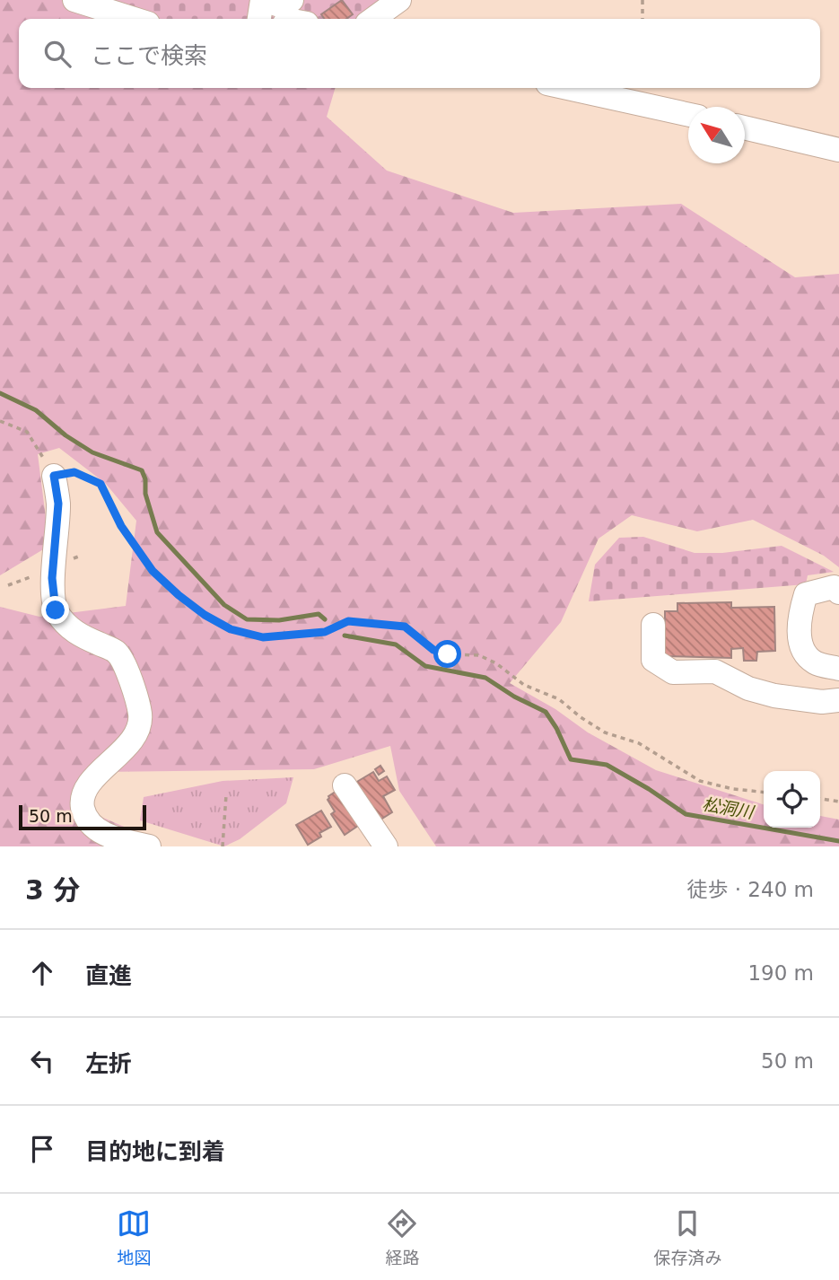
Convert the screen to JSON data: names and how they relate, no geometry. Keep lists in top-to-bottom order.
{
  "water": ["松洞川"],
  "scale_bar": "50 m",
  "north": "top left",
  "page": {
    "search": "ここで検索",
    "scale": "50 m",
    "heading": ["3 分", "徒歩 · 240 m"],
    "list": [
      ["直進", "190 m"],
      ["左折", "50 m"],
      "目的地に到着"
    ],
    "nav": ["地図", "経路", "保存済み"]
  }
}
